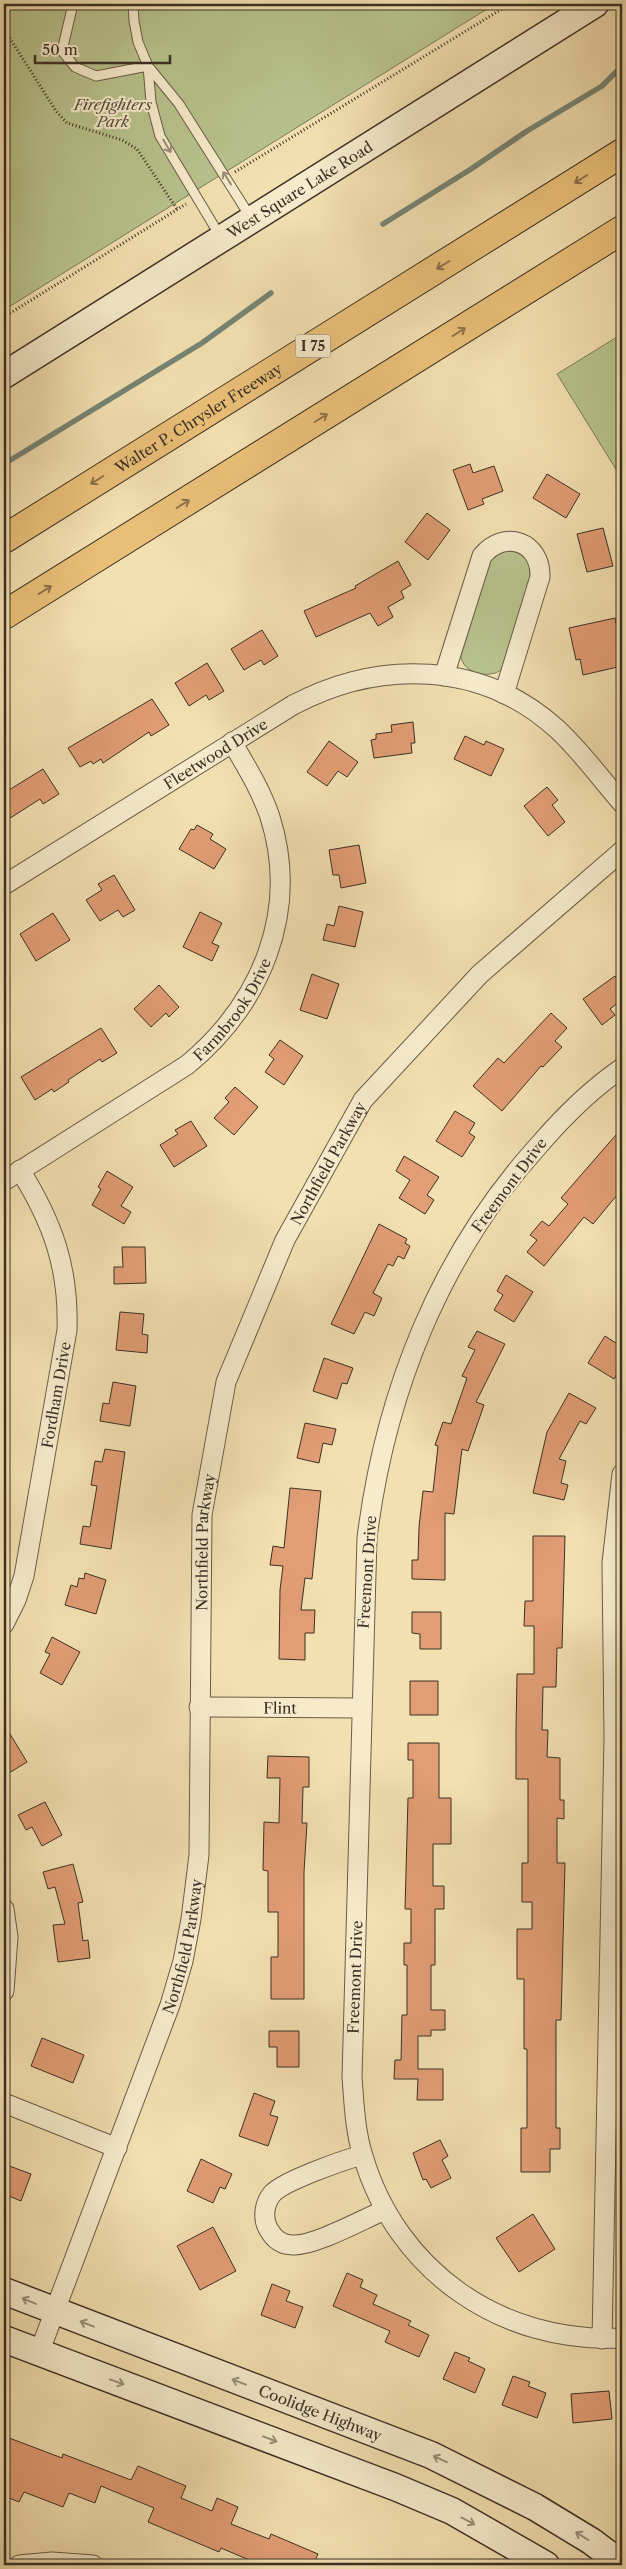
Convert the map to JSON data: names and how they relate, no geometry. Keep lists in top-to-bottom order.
{
  "streets": {
    "highway": ["I 75", "Walter P. Chrysler Freeway"],
    "main road": ["West Square Lake Road", "Coolidge Highway"],
    "street": [
      "Fleetwood Drive",
      "Farmbrook Drive",
      "Northfield Parkway",
      "Freemont Drive",
      "Fordham Drive",
      "Flint"
    ]
  },
  "crossings": [
    ["Fleetwood Drive", "Farmbrook Drive"],
    ["Farmbrook Drive", "Fordham Drive"],
    ["Northfield Parkway", "Flint"],
    ["Northfield Parkway", "Coolidge Highway"],
    ["Freemont Drive", "Flint"]
  ],
  "parks": ["Firefighters Park"],
  "scale_bar": "50 m"
}
